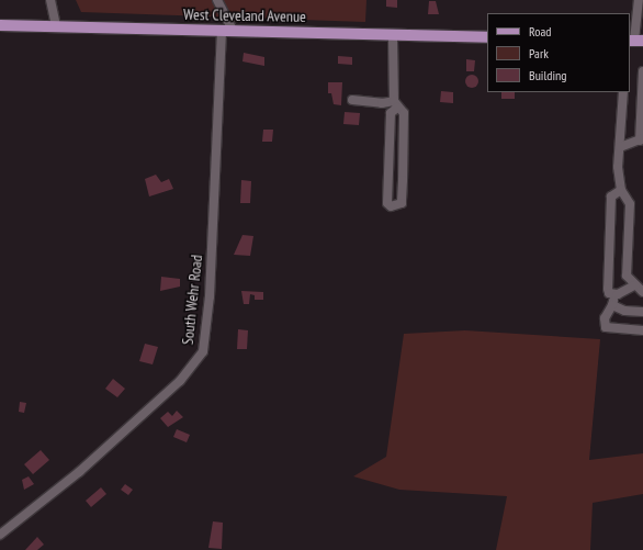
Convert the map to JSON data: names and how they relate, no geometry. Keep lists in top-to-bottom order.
{
  "streets": {
    "main road": ["West Cleveland Avenue"],
    "street": ["South Wehr Road"]
  },
  "crossings": [
    ["West Cleveland Avenue", "South Wehr Road"]
  ],
  "legend": ["Road", "Park", "Building"]
}
